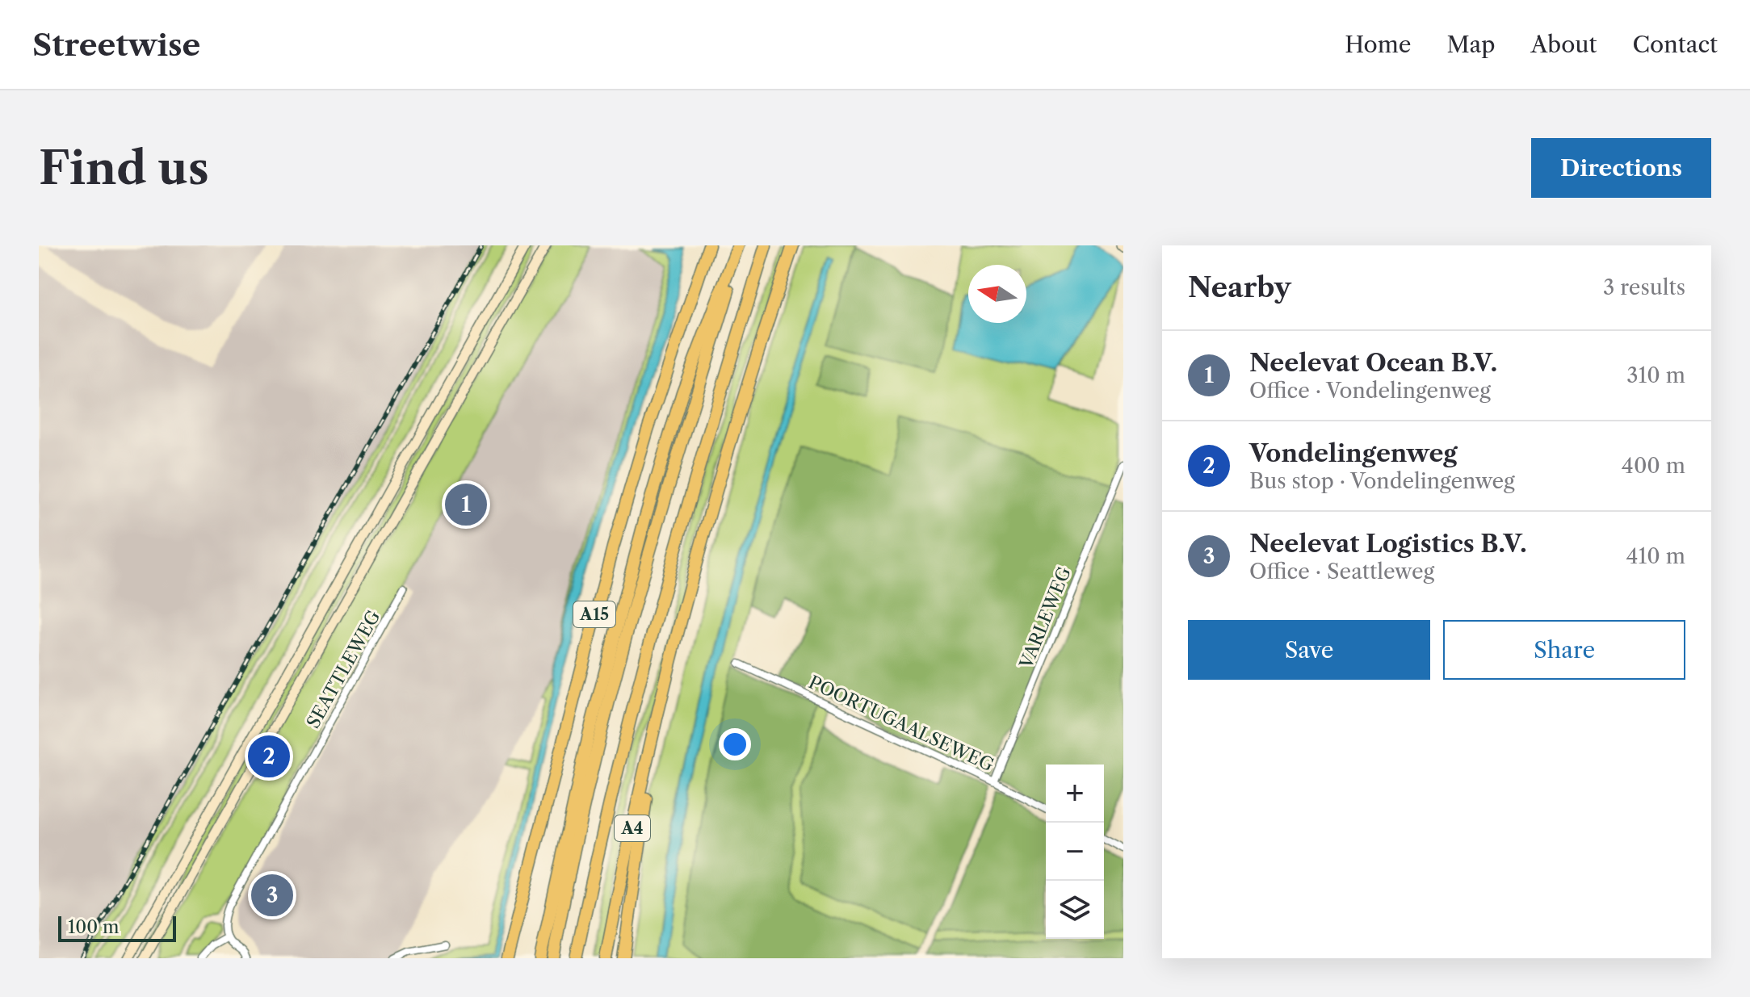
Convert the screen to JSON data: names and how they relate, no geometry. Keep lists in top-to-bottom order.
{
  "streets": {
    "highway": ["A15", "A4"],
    "street": ["VARLEWEG", "SEATTLEWEG", "POORTUGAALSEWEG"]
  },
  "crossings": [
    ["VARLEWEG", "POORTUGAALSEWEG"]
  ],
  "scale_bar": "100 m",
  "north": "left",
  "page": {
    "header": "Streetwise",
    "nav": [
      "Home",
      "Map",
      "About",
      "Contact"
    ],
    "buttons": [
      "Directions",
      ["Save", "Share"]
    ],
    "title": "Find us",
    "heading": ["Nearby", "3 results"],
    "list": [
      {
        "mark": "1",
        "name": "Neelevat Ocean B.V.",
        "note": "Office · Vondelingenweg",
        "value": "310 m"
      },
      {
        "mark": "2",
        "name": "Vondelingenweg",
        "note": "Bus stop · Vondelingenweg",
        "value": "400 m"
      },
      {
        "mark": "3",
        "name": "Neelevat Logistics B.V.",
        "note": "Office · Seattleweg",
        "value": "410 m"
      }
    ],
    "pins": ["1", "2", "3"],
    "map_buttons": ["+", "−"],
    "scale": "100 m"
  }
}
